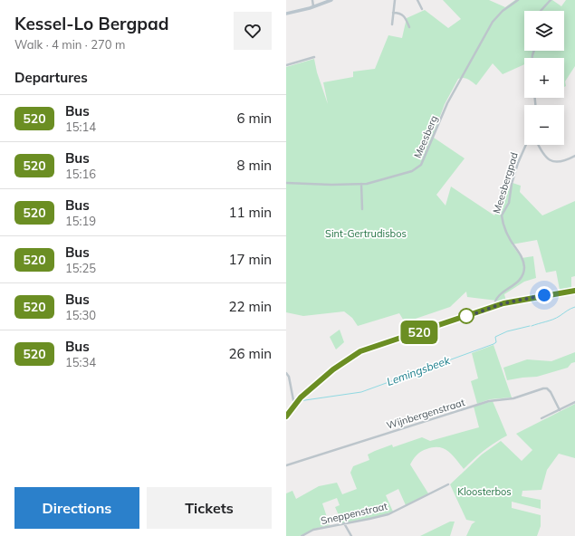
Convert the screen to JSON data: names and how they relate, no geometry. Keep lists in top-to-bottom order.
{
  "streets": {
    "street": [
      "Meesberg",
      "Meesbergpad",
      "Wijnbergenstraat",
      "Sneppenstraat"
    ]
  },
  "water": ["Lemingsbeek"],
  "parks": ["Sint-Gertrudisbos", "Kloosterbos"],
  "lines": ["bus line 520"],
  "page": {
    "heading": [
      ["Kessel-Lo Bergpad", "Walk · 4 min · 270 m"],
      "Departures"
    ],
    "on_map": "520",
    "map_buttons": ["+", "−"],
    "list": [
      {
        "mark": "520",
        "name": "Bus",
        "note": "15:14",
        "value": "6 min"
      },
      {
        "mark": "520",
        "name": "Bus",
        "note": "15:16",
        "value": "8 min"
      },
      {
        "mark": "520",
        "name": "Bus",
        "note": "15:19",
        "value": "11 min"
      },
      {
        "mark": "520",
        "name": "Bus",
        "note": "15:25",
        "value": "17 min"
      },
      {
        "mark": "520",
        "name": "Bus",
        "note": "15:30",
        "value": "22 min"
      },
      {
        "mark": "520",
        "name": "Bus",
        "note": "15:34",
        "value": "26 min"
      }
    ],
    "buttons": ["Directions", "Tickets"]
  }
}
